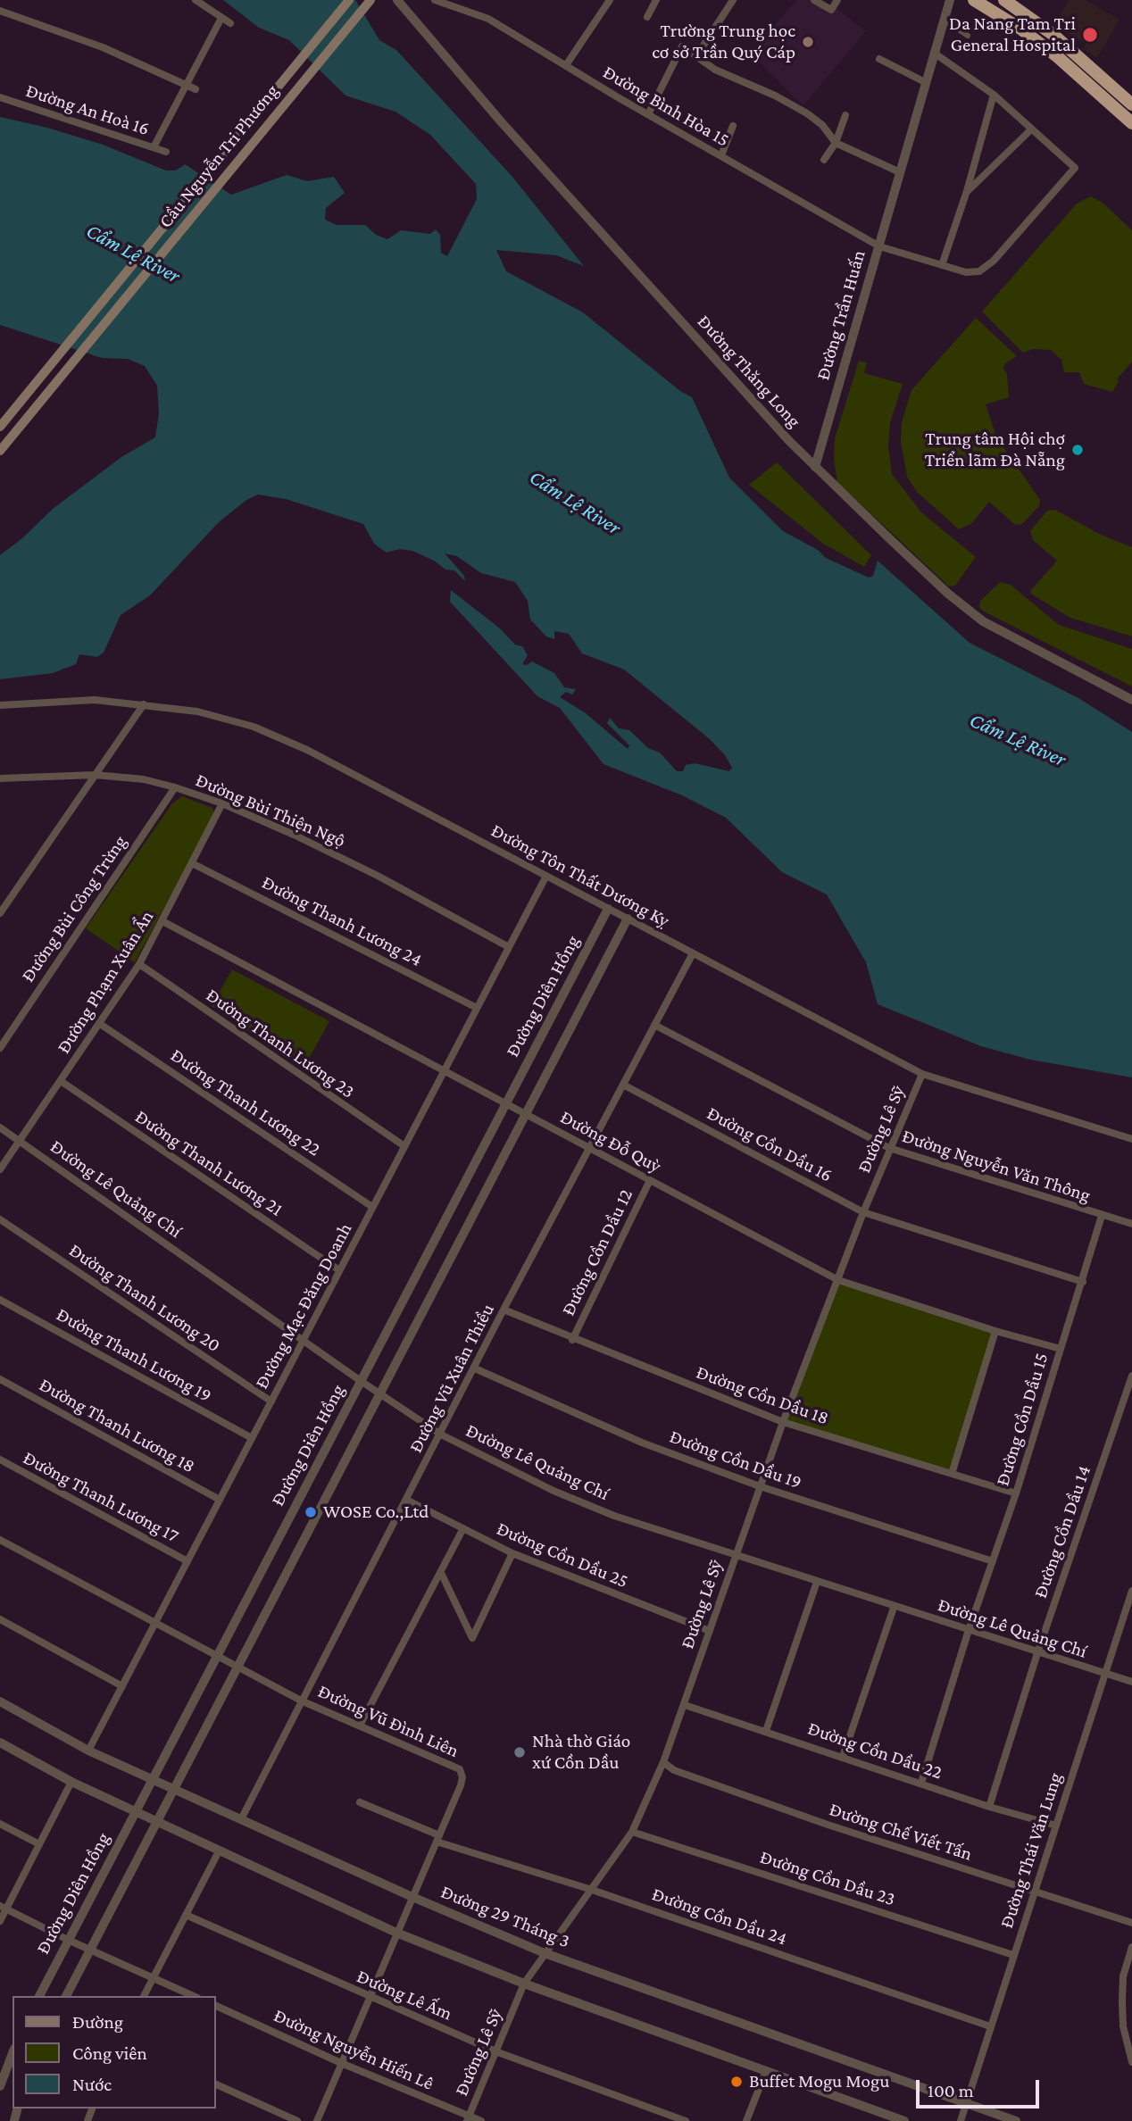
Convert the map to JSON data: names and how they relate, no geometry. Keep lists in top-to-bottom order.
{
  "streets": {
    "main road": ["Cầu Nguyễn Tri Phương"],
    "street": [
      "Đường Bình Hòa 15",
      "Đường An Hoà 16",
      "Đường Trần Huấn",
      "Đường Thăng Long",
      "Đường Bùi Thiện Ngộ",
      "Đường Tôn Thất Dương Kỵ",
      "Đường Bùi Công Trừng",
      "Đường Thanh Lương 24",
      "Đường Phạm Xuân Ẩn",
      "Đường Diên Hồng",
      "Đường Thanh Lương 23",
      "Đường Thanh Lương 22",
      "Đường Lê Sỹ",
      "Đường Đỗ Quỳ",
      "Đường Cồn Dầu 16",
      "Đường Thanh Lương 21",
      "Đường Nguyễn Văn Thông",
      "Đường Lê Quảng Chí",
      "Đường Cồn Dầu 12",
      "Đường Thanh Lương 20",
      "Đường Mạc Đăng Doanh",
      "Đường Thanh Lương 19",
      "Đường Vũ Xuân Thiều",
      "Đường Cồn Dầu 18",
      "Đường Cồn Dầu 15",
      "Đường Thanh Lương 18",
      "Đường Cồn Dầu 19",
      "Đường Thanh Lương 17",
      "Đường Cồn Dầu 14",
      "Đường Cồn Dầu 25",
      "Đường Vũ Đình Liên",
      "Đường Cồn Dầu 22",
      "Đường Chế Viết Tấn",
      "Đường Thái Văn Lung",
      "Đường Cồn Dầu 23",
      "Đường 29 Tháng 3",
      "Đường Cồn Dầu 24",
      "Đường Lê Ấm",
      "Đường Nguyễn Hiến Lê"
    ]
  },
  "crossings": [
    ["Đường Bình Hòa 15", "Đường Trần Huấn"],
    ["Đường Trần Huấn", "Đường Thăng Long"],
    ["Đường Bùi Thiện Ngộ", "Đường Bùi Công Trừng"],
    ["Đường Bùi Thiện Ngộ", "Đường Phạm Xuân Ẩn"],
    ["Đường Bùi Thiện Ngộ", "Đường Mạc Đăng Doanh"],
    ["Đường Tôn Thất Dương Kỵ", "Đường Diên Hồng"],
    ["Đường Tôn Thất Dương Kỵ", "Đường Lê Sỹ"],
    ["Đường Tôn Thất Dương Kỵ", "Đường Mạc Đăng Doanh"],
    ["Đường Tôn Thất Dương Kỵ", "Đường Vũ Xuân Thiều"],
    ["Đường Thanh Lương 24", "Đường Phạm Xuân Ẩn"],
    ["Đường Thanh Lương 24", "Đường Mạc Đăng Doanh"],
    ["Đường Phạm Xuân Ẩn", "Đường Thanh Lương 23"],
    ["Đường Phạm Xuân Ẩn", "Đường Thanh Lương 22"],
    ["Đường Phạm Xuân Ẩn", "Đường Đỗ Quỳ"],
    ["Đường Phạm Xuân Ẩn", "Đường Thanh Lương 21"],
    ["Đường Phạm Xuân Ẩn", "Đường Lê Quảng Chí"],
    ["Đường Diên Hồng", "Đường Đỗ Quỳ"],
    ["Đường Diên Hồng", "Đường Lê Quảng Chí"],
    ["Đường Diên Hồng", "Đường Vũ Đình Liên"],
    ["Đường Diên Hồng", "Đường 29 Tháng 3"],
    ["Đường Thanh Lương 23", "Đường Mạc Đăng Doanh"],
    ["Đường Thanh Lương 22", "Đường Mạc Đăng Doanh"],
    ["Đường Lê Sỹ", "Đường Đỗ Quỳ"],
    ["Đường Lê Sỹ", "Đường Cồn Dầu 16"],
    ["Đường Lê Sỹ", "Đường Nguyễn Văn Thông"],
    ["Đường Lê Sỹ", "Đường Lê Quảng Chí"],
    ["Đường Lê Sỹ", "Đường Cồn Dầu 18"],
    ["Đường Lê Sỹ", "Đường Cồn Dầu 19"],
    ["Đường Lê Sỹ", "Đường Cồn Dầu 25"],
    ["Đường Lê Sỹ", "Đường Cồn Dầu 22"],
    ["Đường Lê Sỹ", "Đường Chế Viết Tấn"],
    ["Đường Lê Sỹ", "Đường Cồn Dầu 23"],
    ["Đường Lê Sỹ", "Đường 29 Tháng 3"],
    ["Đường Lê Sỹ", "Đường Cồn Dầu 24"],
    ["Đường Lê Sỹ", "Đường Lê Ấm"],
    ["Đường Lê Sỹ", "Đường Nguyễn Hiến Lê"],
    ["Đường Đỗ Quỳ", "Đường Cồn Dầu 12"],
    ["Đường Đỗ Quỳ", "Đường Mạc Đăng Doanh"],
    ["Đường Đỗ Quỳ", "Đường Vũ Xuân Thiều"],
    ["Đường Đỗ Quỳ", "Đường Cồn Dầu 15"],
    ["Đường Cồn Dầu 16", "Đường Vũ Xuân Thiều"],
    ["Đường Cồn Dầu 16", "Đường Cồn Dầu 15"],
    ["Đường Thanh Lương 21", "Đường Mạc Đăng Doanh"],
    ["Đường Nguyễn Văn Thông", "Đường Vũ Xuân Thiều"],
    ["Đường Nguyễn Văn Thông", "Đường Cồn Dầu 15"],
    ["Đường Lê Quảng Chí", "Đường Mạc Đăng Doanh"],
    ["Đường Lê Quảng Chí", "Đường Vũ Xuân Thiều"],
    ["Đường Lê Quảng Chí", "Đường Cồn Dầu 15"],
    ["Đường Lê Quảng Chí", "Đường Cồn Dầu 14"],
    ["Đường Lê Quảng Chí", "Đường Thái Văn Lung"],
    ["Đường Cồn Dầu 12", "Đường Cồn Dầu 18"],
    ["Đường Thanh Lương 20", "Đường Mạc Đăng Doanh"],
    ["Đường Mạc Đăng Doanh", "Đường Thanh Lương 19"],
    ["Đường Mạc Đăng Doanh", "Đường Thanh Lương 18"],
    ["Đường Mạc Đăng Doanh", "Đường Thanh Lương 17"],
    ["Đường Mạc Đăng Doanh", "Đường Vũ Đình Liên"],
    ["Đường Mạc Đăng Doanh", "Đường 29 Tháng 3"],
    ["Đường Vũ Xuân Thiều", "Đường Cồn Dầu 18"],
    ["Đường Vũ Xuân Thiều", "Đường Cồn Dầu 19"],
    ["Đường Vũ Xuân Thiều", "Đường Cồn Dầu 25"],
    ["Đường Vũ Xuân Thiều", "Đường Vũ Đình Liên"],
    ["Đường Vũ Xuân Thiều", "Đường 29 Tháng 3"],
    ["Đường Cồn Dầu 18", "Đường Cồn Dầu 15"],
    ["Đường Cồn Dầu 15", "Đường Cồn Dầu 19"],
    ["Đường Cồn Dầu 15", "Đường Cồn Dầu 22"],
    ["Đường Cồn Dầu 14", "Đường Cồn Dầu 22"],
    ["Đường Vũ Đình Liên", "Đường 29 Tháng 3"],
    ["Đường Vũ Đình Liên", "Đường Cồn Dầu 24"],
    ["Đường Vũ Đình Liên", "Đường Lê Ấm"],
    ["Đường Vũ Đình Liên", "Đường Nguyễn Hiến Lê"],
    ["Đường Cồn Dầu 22", "Đường Thái Văn Lung"],
    ["Đường Chế Viết Tấn", "Đường Thái Văn Lung"],
    ["Đường Thái Văn Lung", "Đường Cồn Dầu 23"],
    ["Đường Thái Văn Lung", "Đường 29 Tháng 3"],
    ["Đường Thái Văn Lung", "Đường Cồn Dầu 24"]
  ],
  "water": ["Cẩm Lệ River"],
  "places": [
    "Da Nang Tam Tri General Hospital",
    "Trường Trung học cơ sở Trần Quý Cáp",
    "Trung tâm Hội chợ Triển lãm Đà Nẵng",
    "WOSE Co.,Ltd",
    "Nhà thờ Giáo xứ Cồn Dầu",
    "Buffet Mogu Mogu"
  ],
  "legend": ["Đường", "Công viên", "Nước"],
  "scale_bar": "100 m"
}
